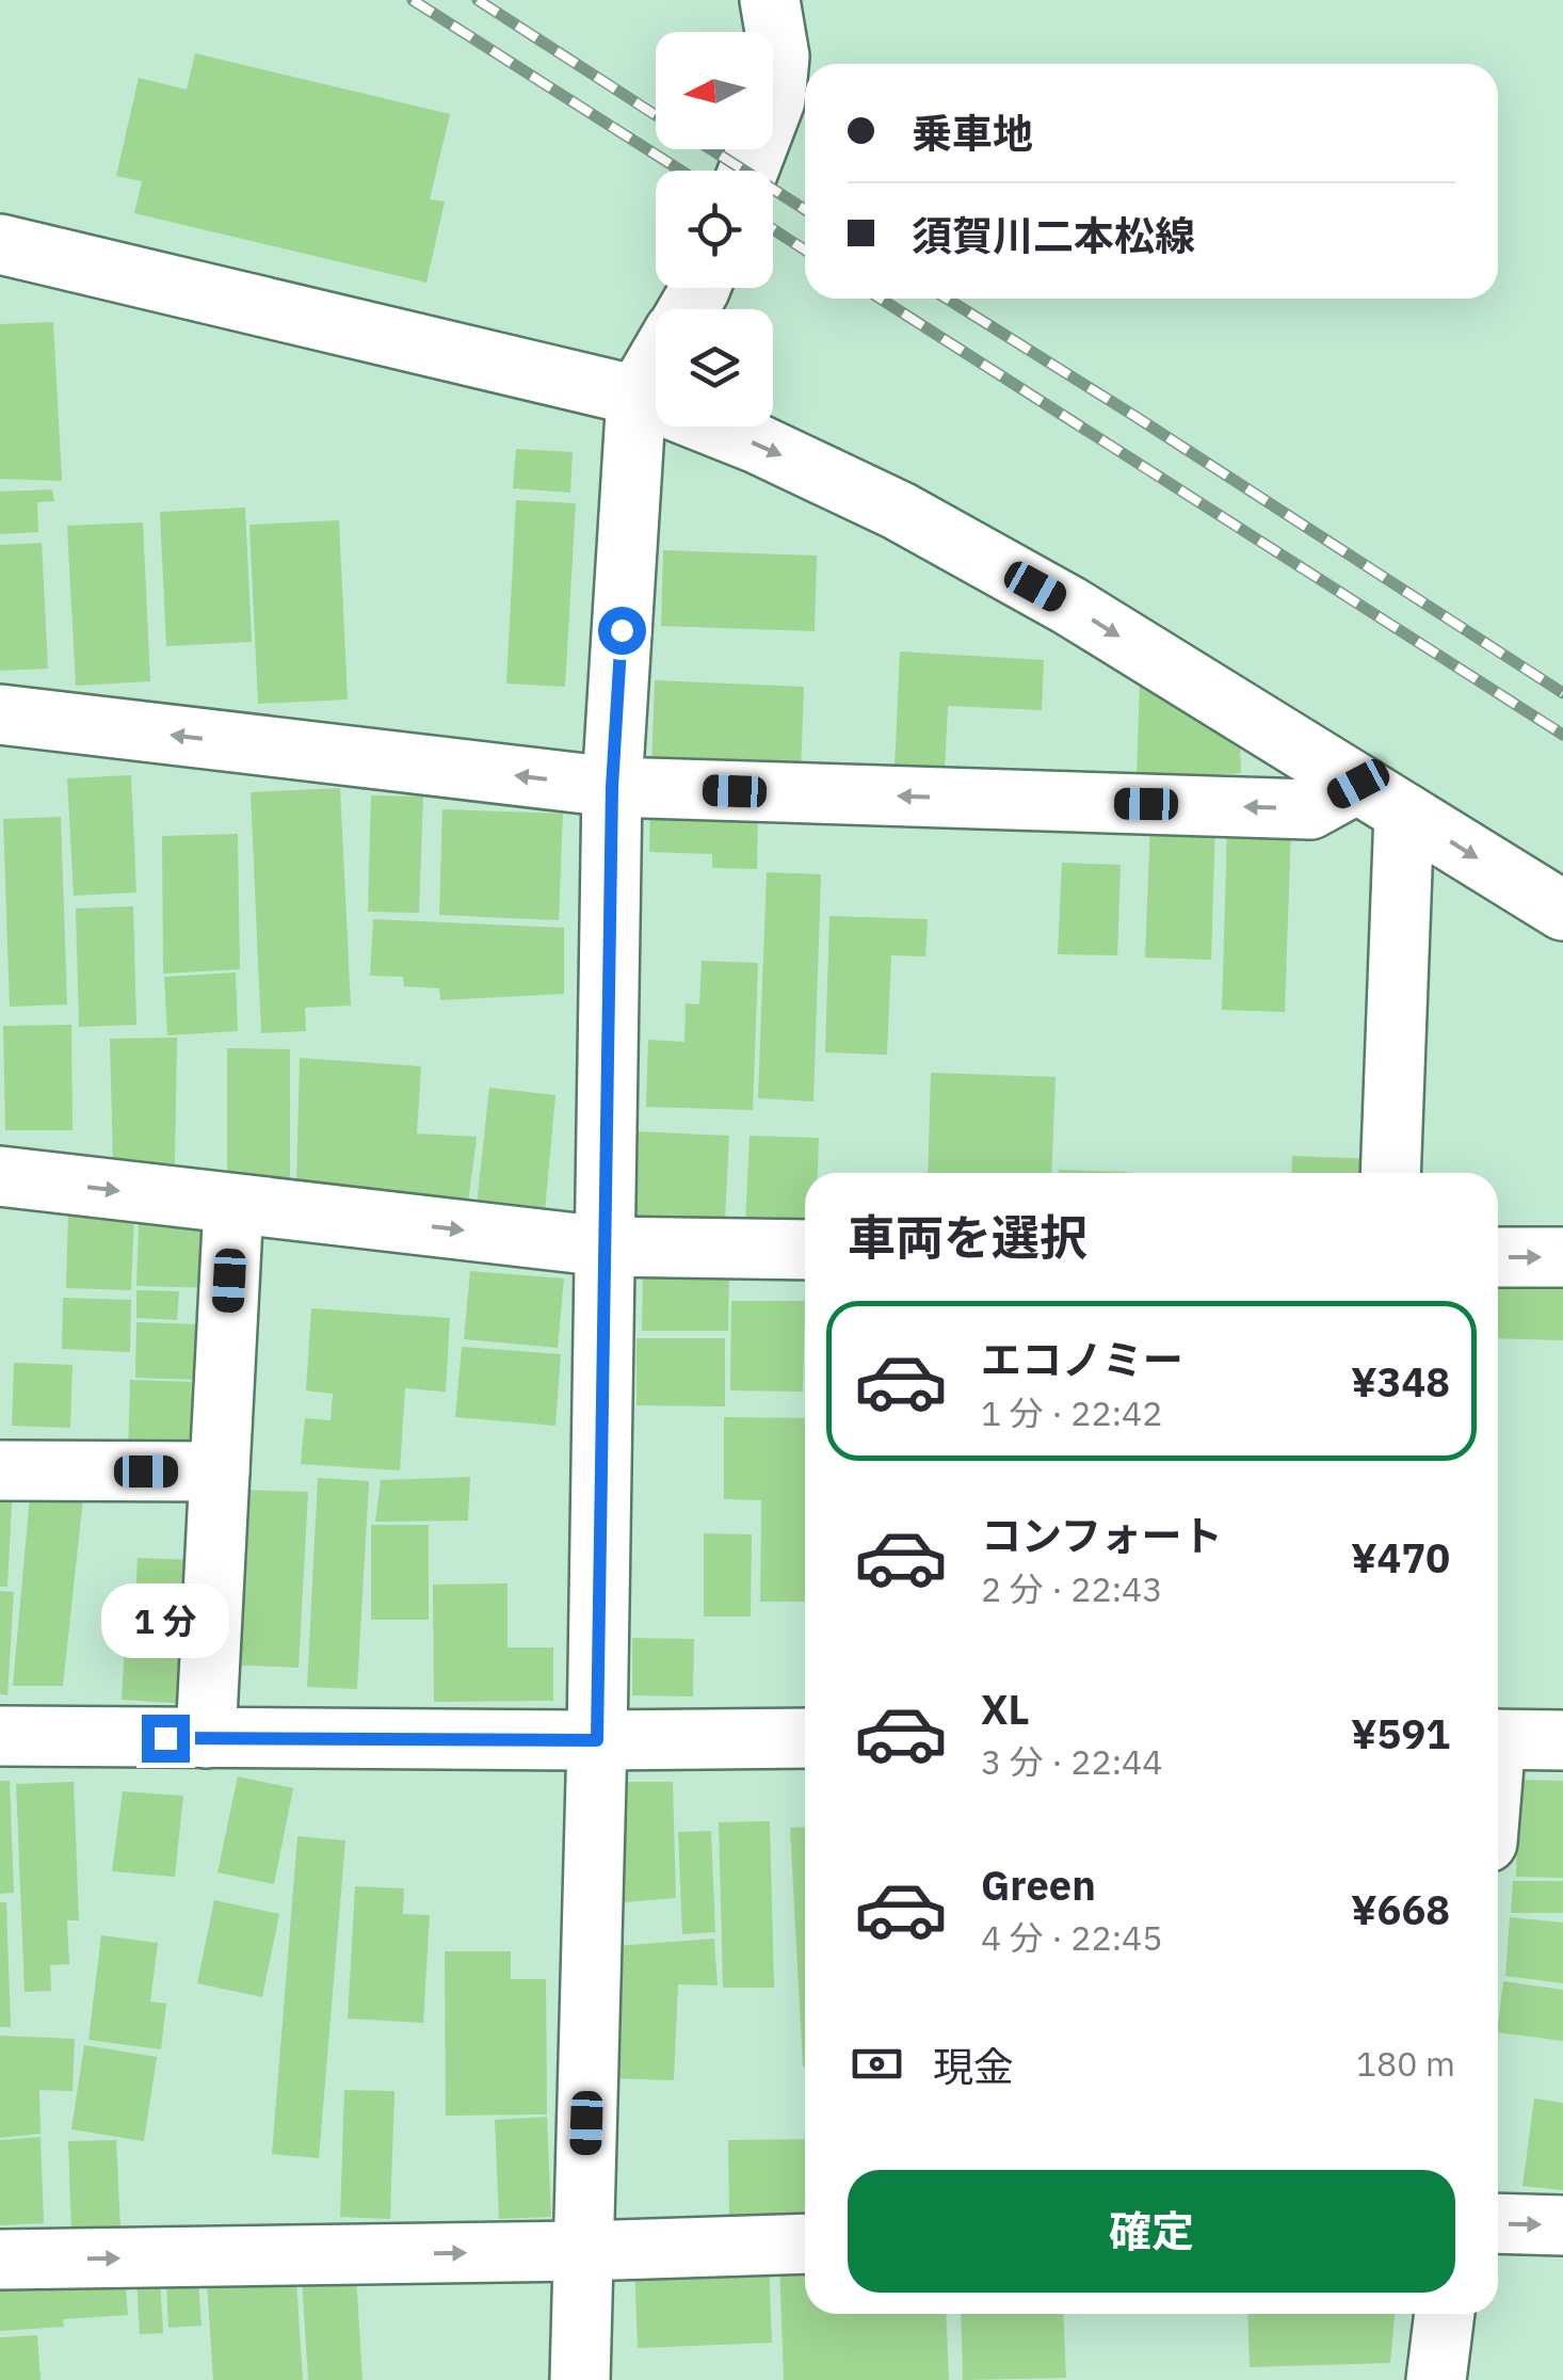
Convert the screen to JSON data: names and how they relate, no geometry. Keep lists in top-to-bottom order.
{
  "north": "left",
  "page": {
    "banner": ["乗車地", "須賀川二本松線"],
    "heading": "車両を選択",
    "list": [
      {
        "name": "エコノミー",
        "note": "1 分 · 22:42",
        "value": "¥348"
      },
      {
        "name": "コンフォート",
        "note": "2 分 · 22:43",
        "value": "¥470"
      },
      {
        "name": "XL",
        "note": "3 分 · 22:44",
        "value": "¥591"
      },
      {
        "name": "Green",
        "note": "4 分 · 22:45",
        "value": "¥668"
      }
    ],
    "bubble": "1 分",
    "pay": ["現金", "180 m"],
    "buttons": "確定"
  }
}
